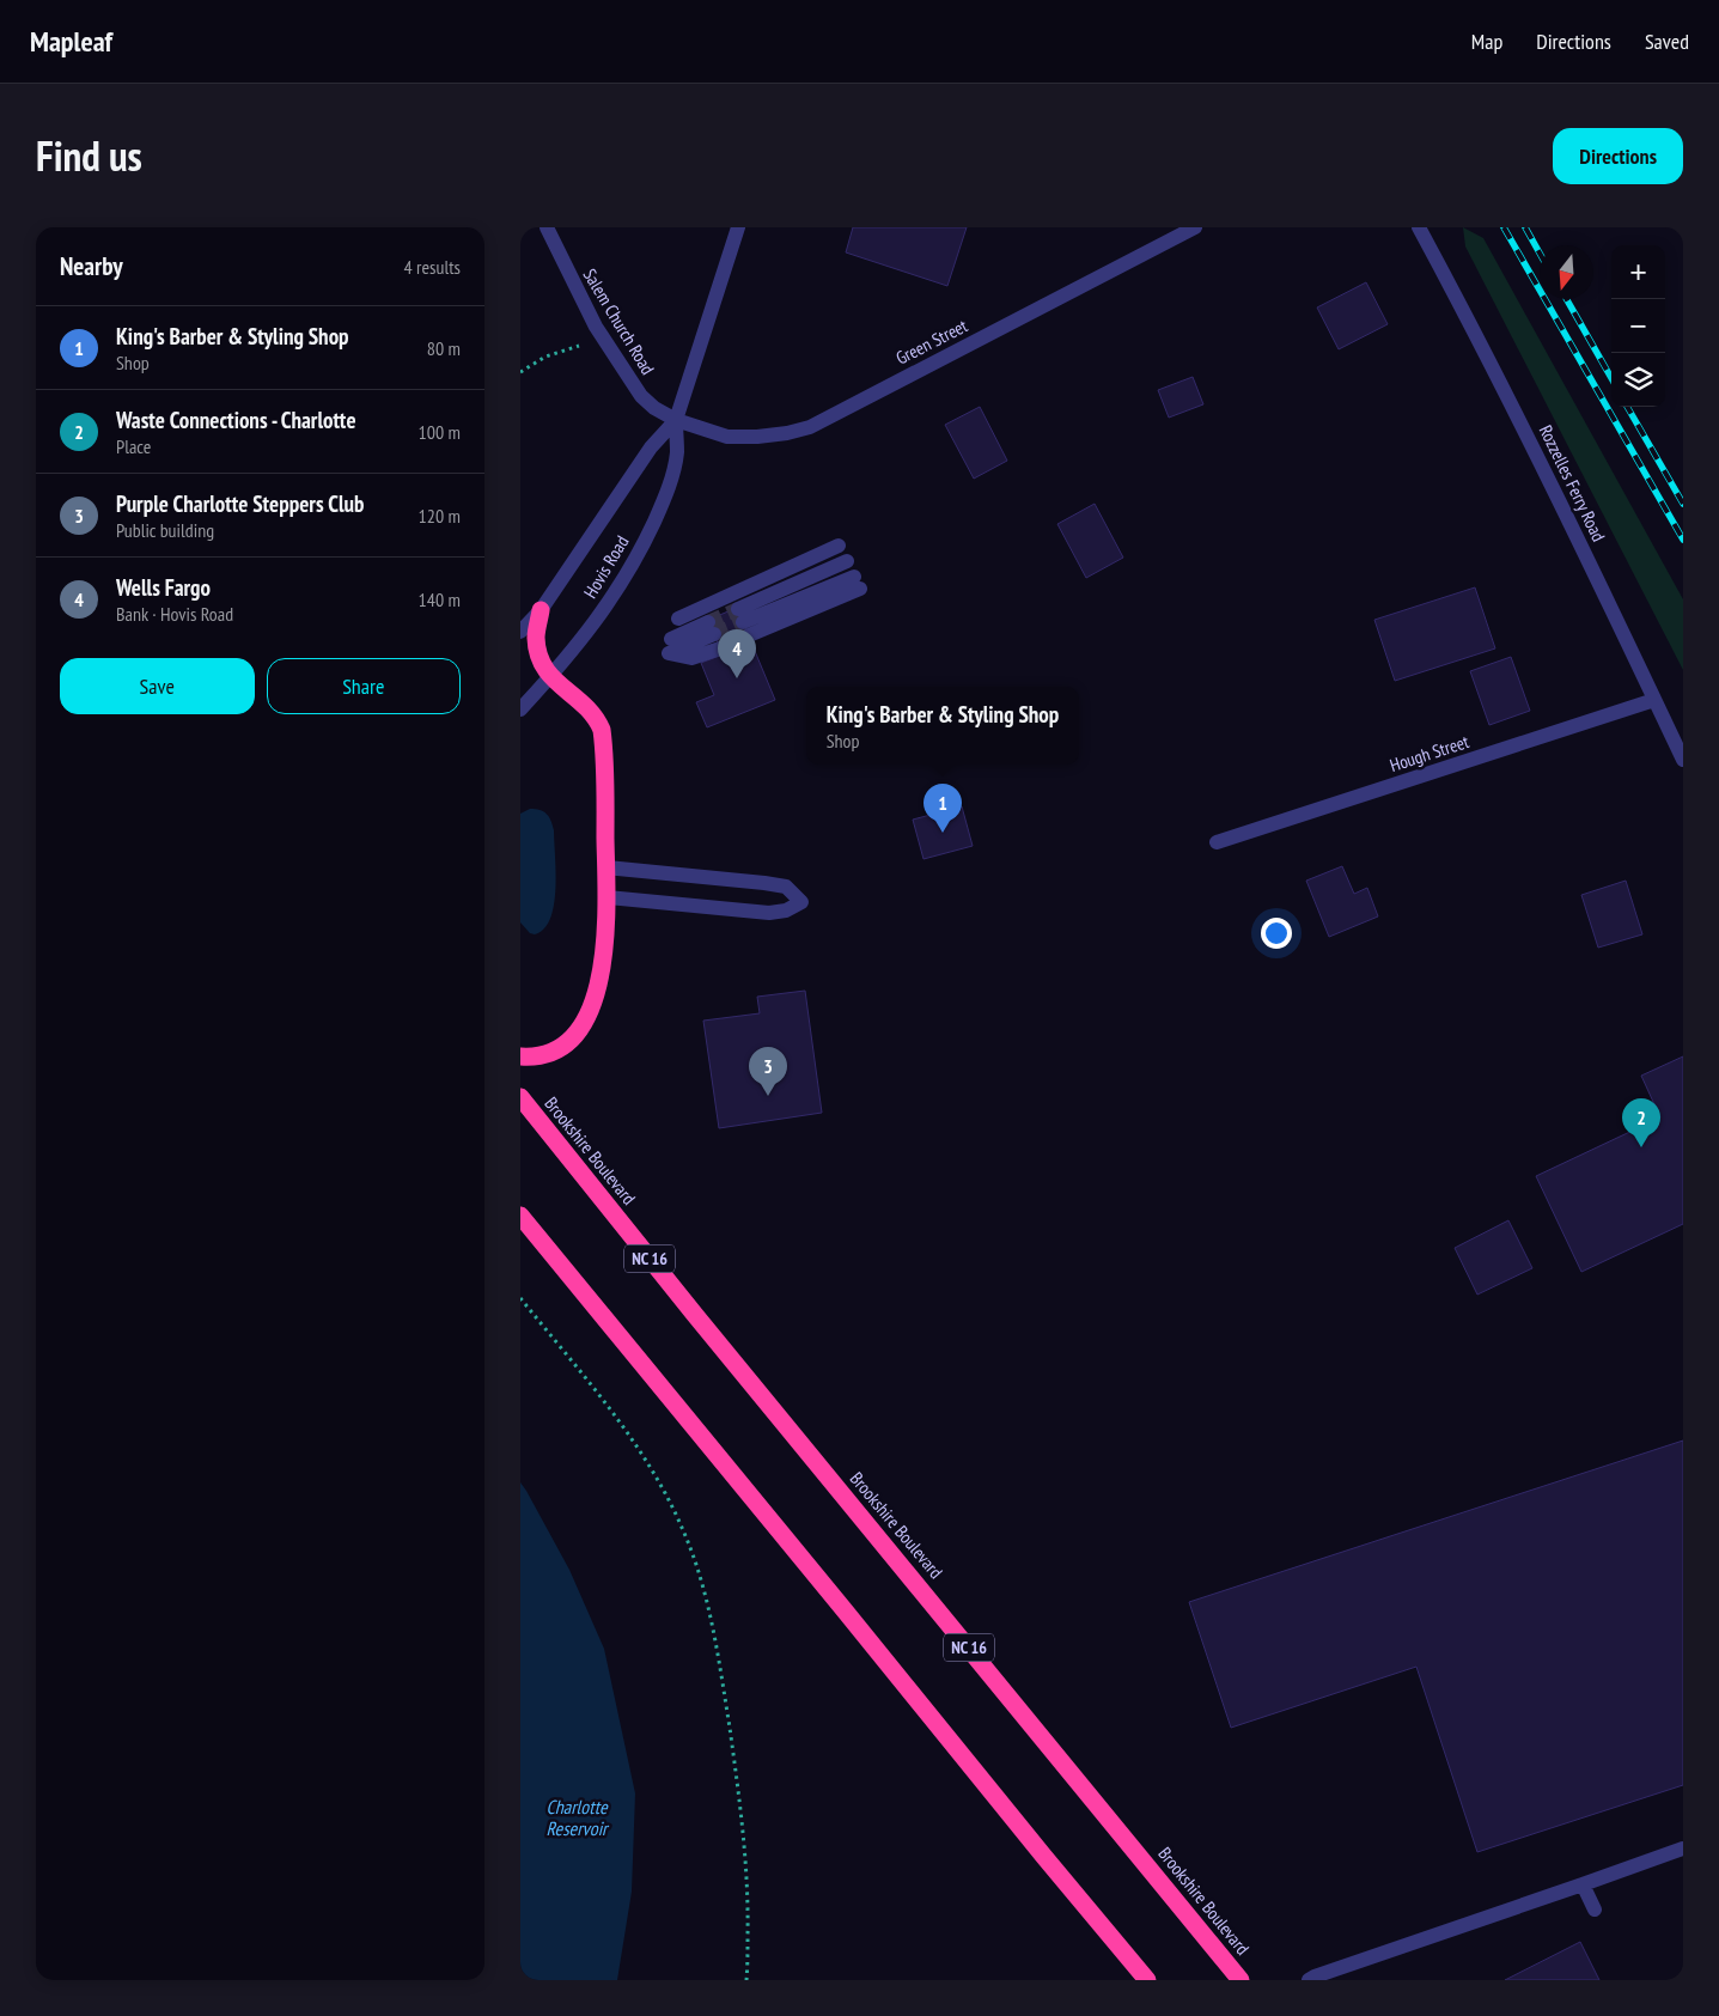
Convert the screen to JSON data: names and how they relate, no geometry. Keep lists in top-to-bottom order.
{
  "streets": {
    "highway": ["Brookshire Boulevard", "NC 16"],
    "street": [
      "Salem Church Road",
      "Green Street",
      "Rozzelles Ferry Road",
      "Hovis Road",
      "Hough Street"
    ]
  },
  "crossings": [
    ["Salem Church Road", "Green Street"],
    ["Salem Church Road", "Hovis Road"],
    ["Green Street", "Hovis Road"],
    ["Rozzelles Ferry Road", "Hough Street"]
  ],
  "water": ["Charlotte Reservoir"],
  "north": "bottom",
  "page": {
    "header": "Mapleaf",
    "nav": ["Map", "Directions", "Saved"],
    "title": "Find us",
    "buttons": [
      "Directions",
      ["Save", "Share"]
    ],
    "heading": ["Nearby", "4 results"],
    "map_buttons": ["+", "−"],
    "list": [
      {
        "mark": "1",
        "name": "King's Barber & Styling Shop",
        "note": "Shop",
        "value": "80 m"
      },
      {
        "mark": "2",
        "name": "Waste Connections - Charlotte",
        "note": "Place",
        "value": "100 m"
      },
      {
        "mark": "3",
        "name": "Purple Charlotte Steppers Club",
        "note": "Public building",
        "value": "120 m"
      },
      {
        "mark": "4",
        "name": "Wells Fargo",
        "note": "Bank · Hovis Road",
        "value": "140 m"
      }
    ],
    "pins": [
      "4",
      "1",
      "3",
      "2"
    ],
    "popup": ["King's Barber & Styling Shop", "Shop"]
  }
}
